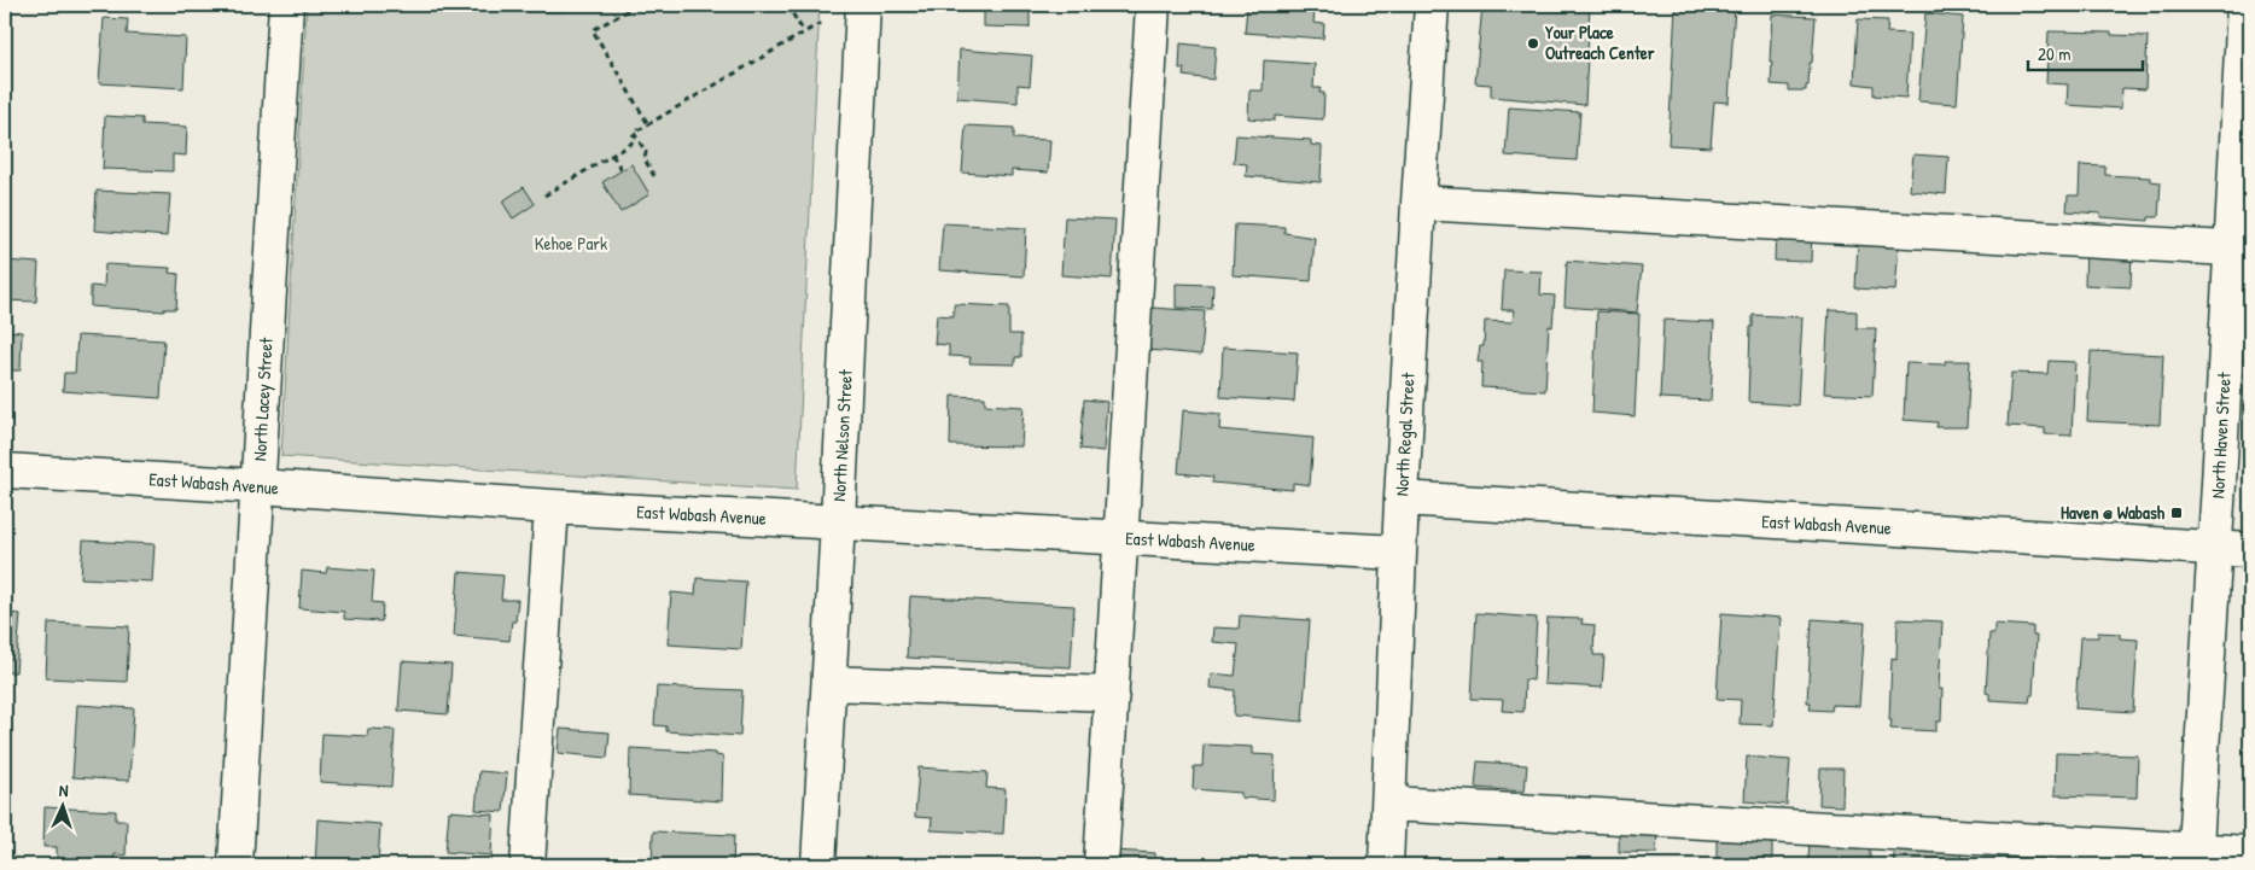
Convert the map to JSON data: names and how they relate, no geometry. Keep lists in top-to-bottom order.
{
  "streets": {
    "street": [
      "North Lacey Street",
      "North Regal Street",
      "North Nelson Street",
      "North Haven Street",
      "East Wabash Avenue"
    ]
  },
  "crossings": [
    ["North Lacey Street", "East Wabash Avenue"],
    ["North Regal Street", "East Wabash Avenue"],
    ["North Nelson Street", "East Wabash Avenue"],
    ["North Haven Street", "East Wabash Avenue"]
  ],
  "parks": ["Kehoe Park"],
  "places": {
    "other": ["Your Place Outreach Center"],
    "transit": ["Haven @ Wabash"]
  },
  "scale_bar": "20 m",
  "north": "top"
}
